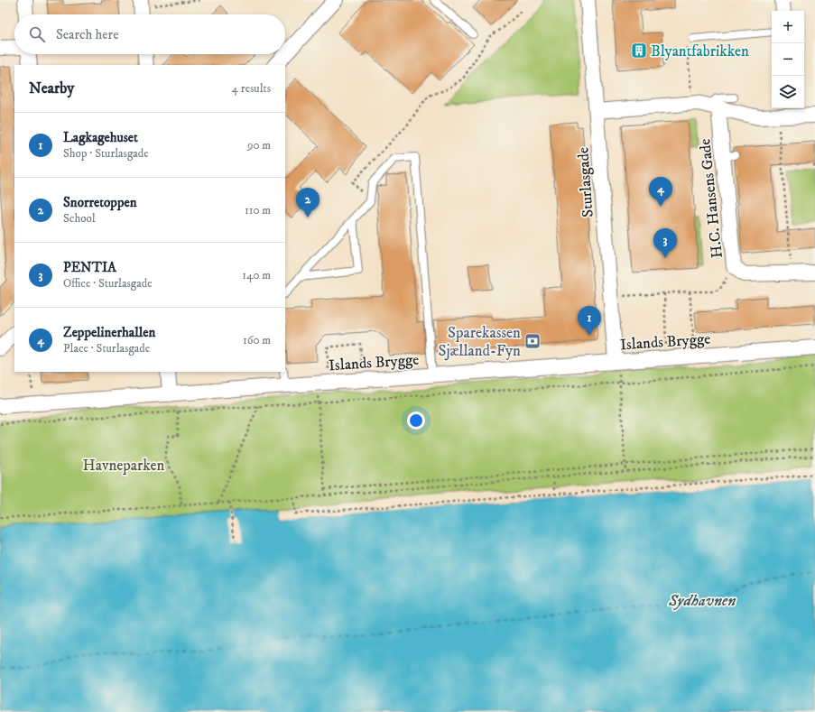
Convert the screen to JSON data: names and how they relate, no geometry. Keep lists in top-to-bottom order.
{
  "streets": {
    "street": ["Sturlasgade", "H.C. Hansens Gade", "Islands Brygge"]
  },
  "crossings": [
    ["Sturlasgade", "Islands Brygge"]
  ],
  "water": ["Sydhavnen"],
  "parks": ["Havneparken"],
  "places": {
    "building": ["Blyantfabrikken"],
    "bank": ["Sparekassen Sjælland-Fyn"]
  },
  "page": {
    "map_buttons": ["+", "−"],
    "search": "Search here",
    "heading": ["Nearby", "4 results"],
    "list": [
      {
        "mark": "1",
        "name": "Lagkagehuset",
        "note": "Shop · Sturlasgade",
        "value": "90 m"
      },
      {
        "mark": "2",
        "name": "Snorretoppen",
        "note": "School",
        "value": "110 m"
      },
      {
        "mark": "3",
        "name": "PENTIA",
        "note": "Office · Sturlasgade",
        "value": "140 m"
      },
      {
        "mark": "4",
        "name": "Zeppelinerhallen",
        "note": "Place · Sturlasgade",
        "value": "160 m"
      }
    ],
    "pins": [
      "4",
      "2",
      "3",
      "1"
    ]
  }
}
